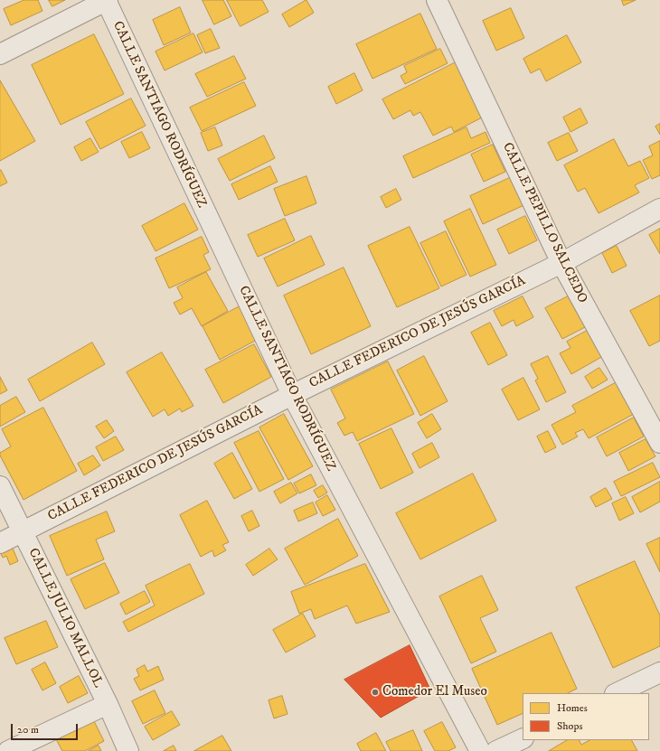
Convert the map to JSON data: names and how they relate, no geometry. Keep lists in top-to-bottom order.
{
  "streets": {
    "street": [
      "CALLE SANTIAGO RODRÍGUEZ",
      "CALLE PEPILLO SALCEDO",
      "CALLE FEDERICO DE JESÚS GARCÍA",
      "CALLE JULIO MALLOL"
    ]
  },
  "crossings": [
    ["CALLE SANTIAGO RODRÍGUEZ", "CALLE FEDERICO DE JESÚS GARCÍA"],
    ["CALLE PEPILLO SALCEDO", "CALLE FEDERICO DE JESÚS GARCÍA"],
    ["CALLE FEDERICO DE JESÚS GARCÍA", "CALLE JULIO MALLOL"]
  ],
  "places": ["Comedor El Museo"],
  "legend": ["Homes", "Shops"],
  "scale_bar": "20 m"
}
